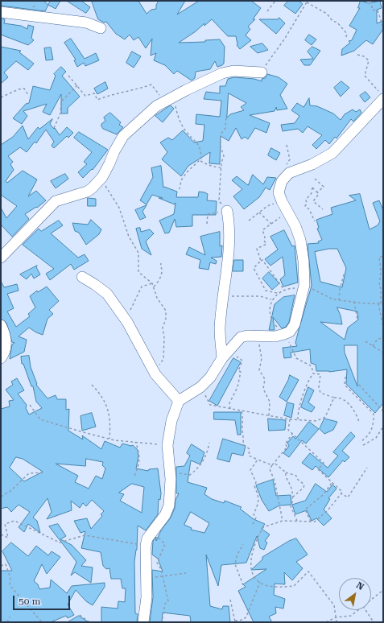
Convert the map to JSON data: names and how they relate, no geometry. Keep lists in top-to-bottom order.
{
  "scale_bar": "50 m",
  "north": "top right"
}
